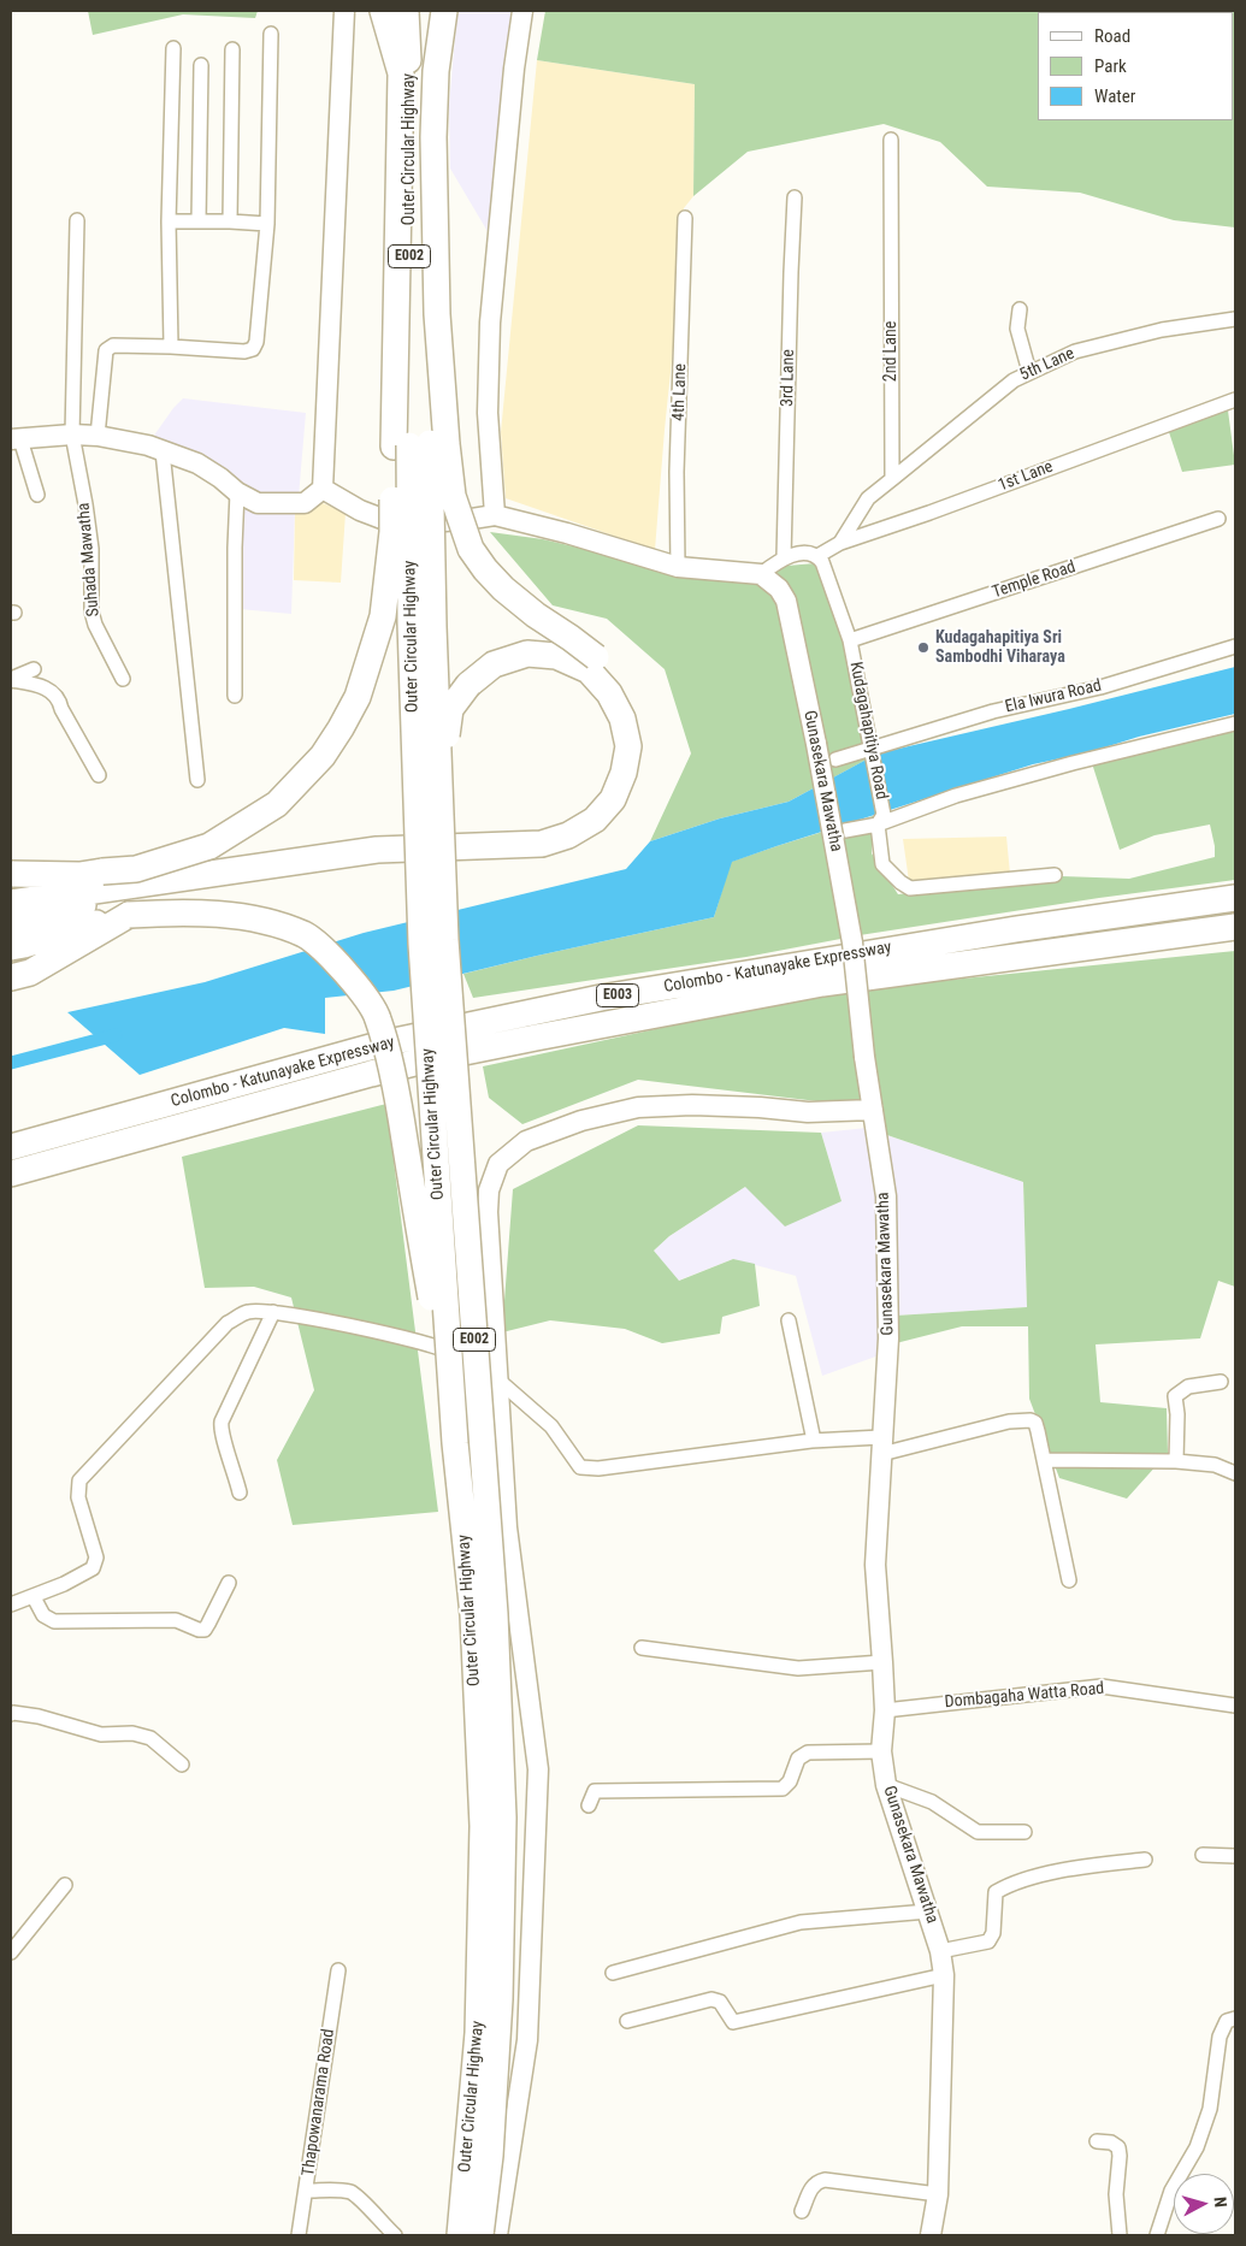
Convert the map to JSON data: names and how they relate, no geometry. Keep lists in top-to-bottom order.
{
  "streets": {
    "highway": [
      "Outer Circular Highway",
      "E002",
      "Colombo - Katunayake Expressway",
      "E003"
    ],
    "street": [
      "2nd Lane",
      "5th Lane",
      "3rd Lane",
      "4th Lane",
      "1st Lane",
      "Suhada Mawatha",
      "Temple Road",
      "Ela Iwura Road",
      "Kudagahapitiya Road",
      "Gunasekara Mawatha",
      "Dombagaha Watta Road",
      "Thapowanarama Road"
    ]
  },
  "crossings": [
    ["2nd Lane", "5th Lane"],
    ["1st Lane", "Kudagahapitiya Road"],
    ["Temple Road", "Kudagahapitiya Road"],
    ["Ela Iwura Road", "Kudagahapitiya Road"],
    ["Gunasekara Mawatha", "Dombagaha Watta Road"]
  ],
  "places": ["Kudagahapitiya Sri Sambodhi Viharaya"],
  "legend": ["Road", "Park", "Water"],
  "north": "right"
}
